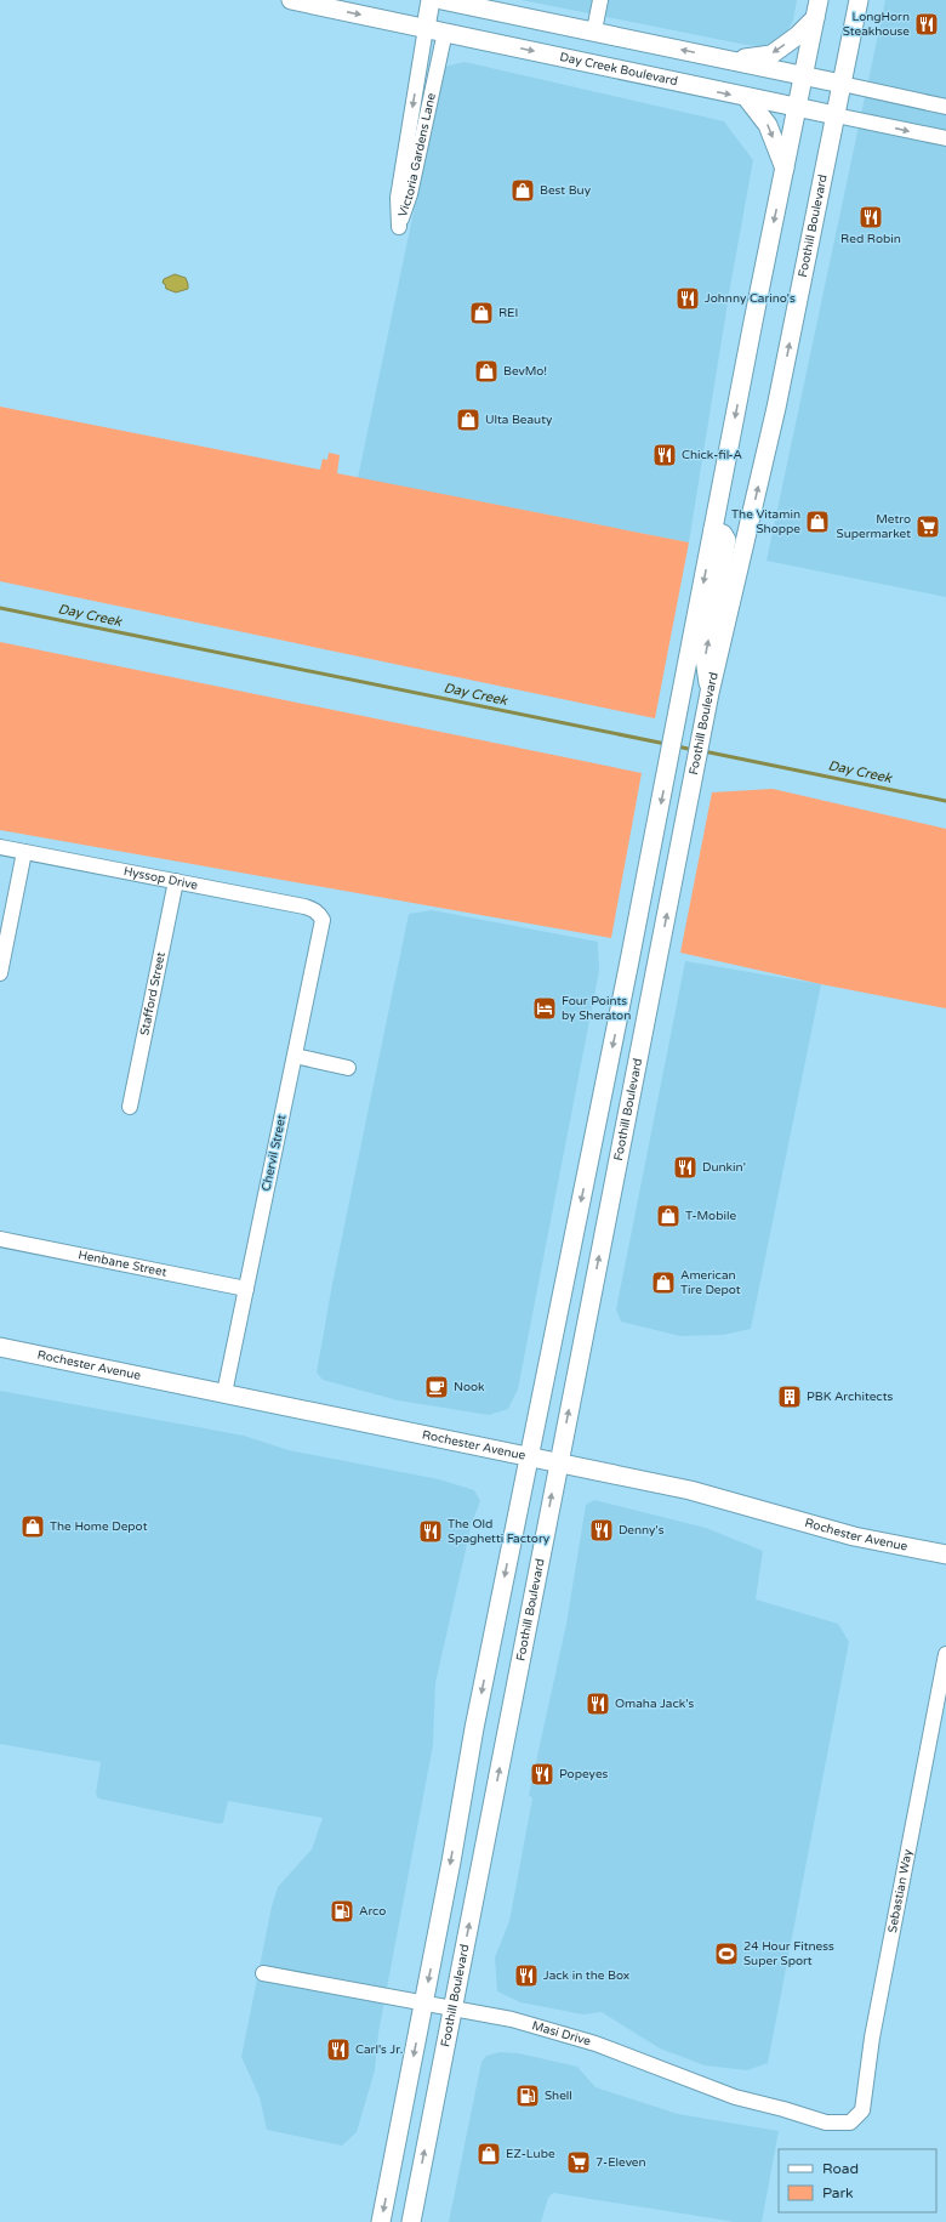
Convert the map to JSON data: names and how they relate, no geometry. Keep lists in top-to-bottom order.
{
  "streets": {
    "main road": [
      "Day Creek Boulevard",
      "Victoria Gardens Lane",
      "Foothill Boulevard",
      "Rochester Avenue"
    ],
    "street": [
      "Hyssop Drive",
      "Stafford Street",
      "Chervil Street",
      "Henbane Street",
      "Sebastian Way",
      "Masi Drive"
    ]
  },
  "crossings": [
    ["Day Creek Boulevard", "Victoria Gardens Lane"],
    ["Day Creek Boulevard", "Foothill Boulevard"],
    ["Foothill Boulevard", "Rochester Avenue"],
    ["Foothill Boulevard", "Masi Drive"],
    ["Hyssop Drive", "Stafford Street"],
    ["Hyssop Drive", "Chervil Street"],
    ["Chervil Street", "Henbane Street"],
    ["Chervil Street", "Rochester Avenue"],
    ["Sebastian Way", "Masi Drive"]
  ],
  "water": ["Day Creek"],
  "places": {
    "restaurant": [
      "LongHorn Steakhouse",
      "Red Robin",
      "Johnny Carino's",
      "Chick-fil-A",
      "Dunkin'",
      "Denny's",
      "The Old Spaghetti Factory",
      "Omaha Jack's",
      "Popeyes",
      "Jack in the Box",
      "Carl's Jr."
    ],
    "shop": [
      "Best Buy",
      "REI",
      "BevMo!",
      "Ulta Beauty",
      "The Vitamin Shoppe",
      "T-Mobile",
      "American Tire Depot",
      "The Home Depot",
      "EZ-Lube"
    ],
    "supermarket": ["Metro Supermarket", "7-Eleven"],
    "hotel": ["Four Points by Sheraton"],
    "cafe": ["Nook"],
    "building": ["PBK Architects"],
    "fuel station": ["Arco", "Shell"],
    "sports": ["24 Hour Fitness Super Sport"]
  },
  "legend": ["Road", "Park"]
}
